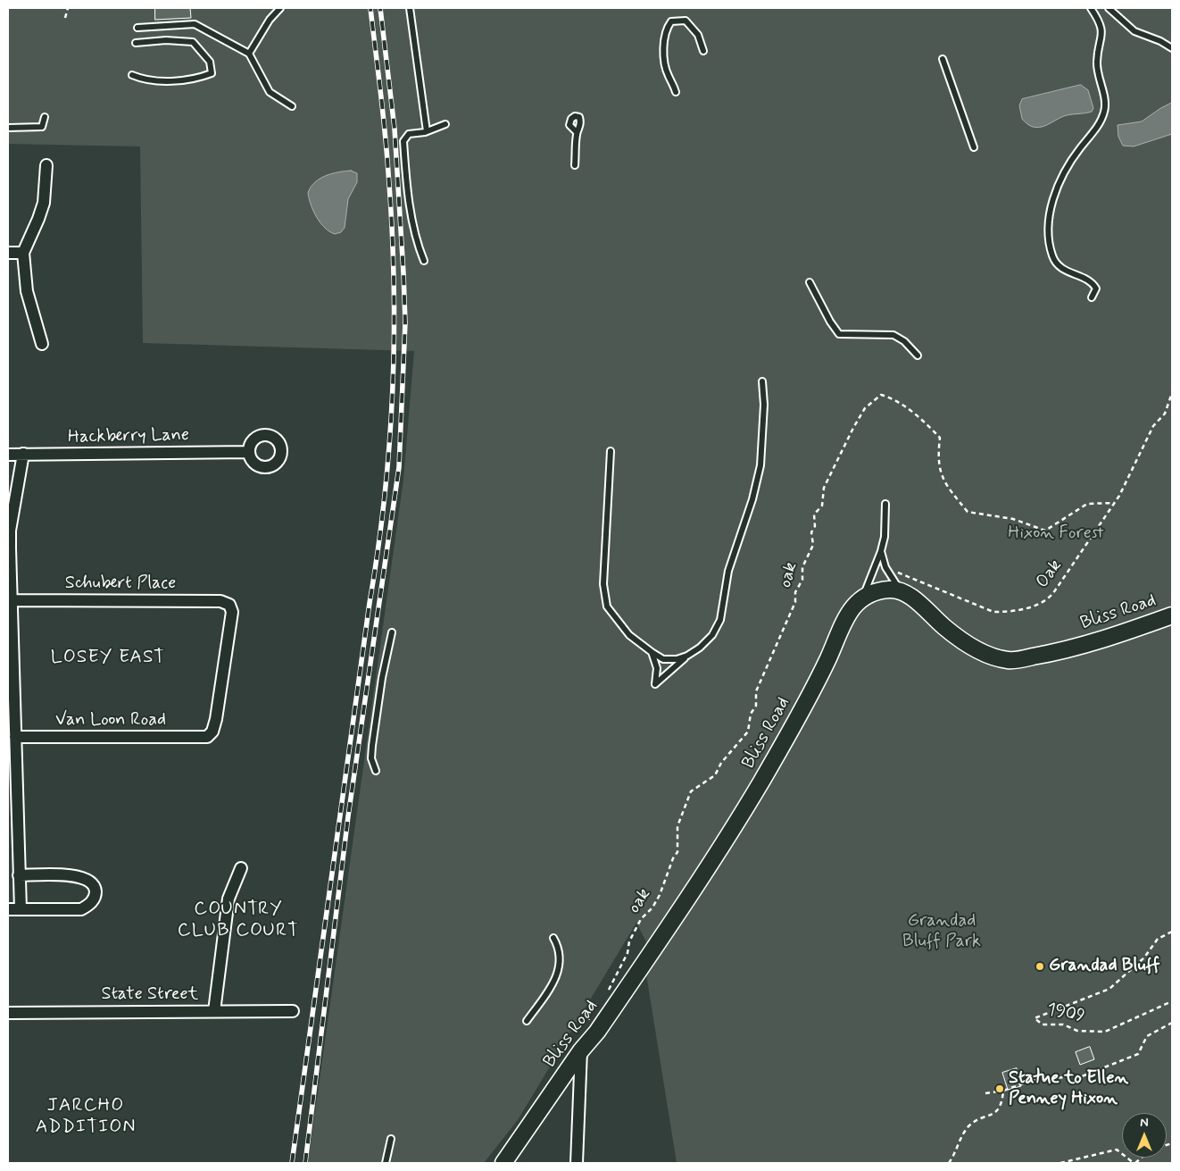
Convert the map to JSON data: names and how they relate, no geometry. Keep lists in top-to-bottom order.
{
  "streets": {
    "street": [
      "Hackberry Lane",
      "Schubert Place",
      "Bliss Road",
      "Van Loon Road",
      "State Street"
    ],
    "path": ["Oak", "oak", "1909"]
  },
  "crossings": [
    ["Oak", "oak"],
    ["Schubert Place", "Van Loon Road"]
  ],
  "districts": ["LOSEY EAST", "COUNTRY CLUB COURT", "JARCHO ADDITION"],
  "parks": ["Hixon Forest", "Grandad Bluff Park"],
  "places": ["Grandad Bluff", "Statue to Ellen Penney Hixon"],
  "north": "top"
}
